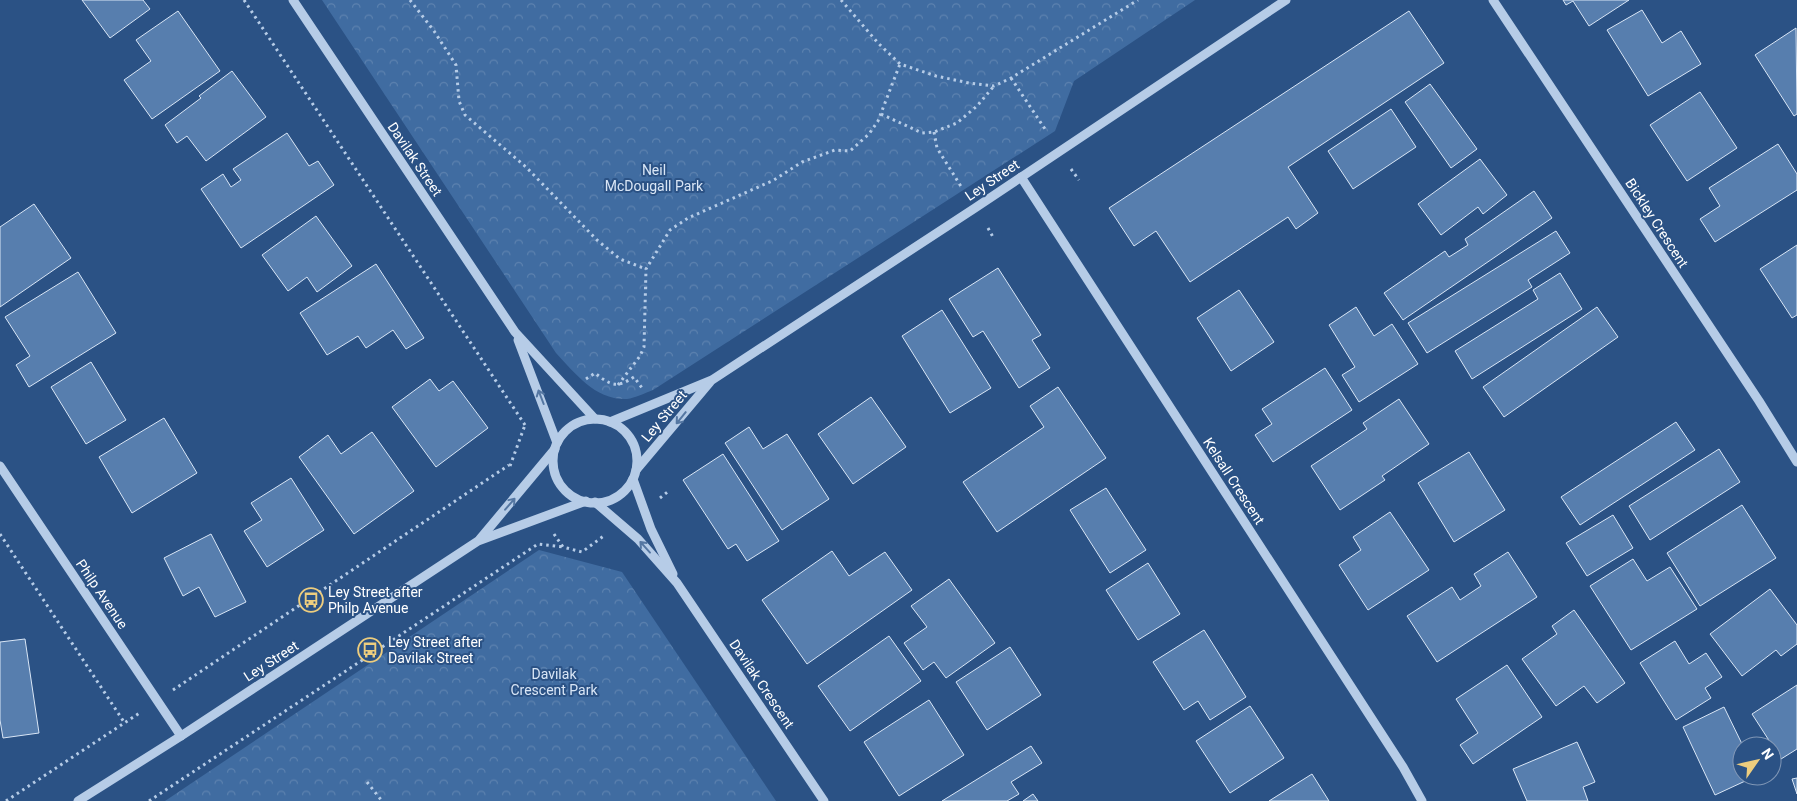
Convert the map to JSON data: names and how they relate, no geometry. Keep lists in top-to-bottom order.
{
  "streets": {
    "street": [
      "Davilak Street",
      "Ley Street",
      "Bickley Crescent",
      "Kelsall Crescent",
      "Philp Avenue",
      "Davilak Crescent"
    ]
  },
  "crossings": [
    ["Davilak Street", "Ley Street"],
    ["Davilak Street", "Davilak Crescent"],
    ["Ley Street", "Kelsall Crescent"],
    ["Ley Street", "Philp Avenue"],
    ["Ley Street", "Davilak Crescent"]
  ],
  "parks": ["Neil McDougall Park", "Davilak Crescent Park"],
  "places": {
    "bus stop": ["Ley Street after Philp Avenue", "Ley Street after Davilak Street"]
  },
  "north": "top right"
}
